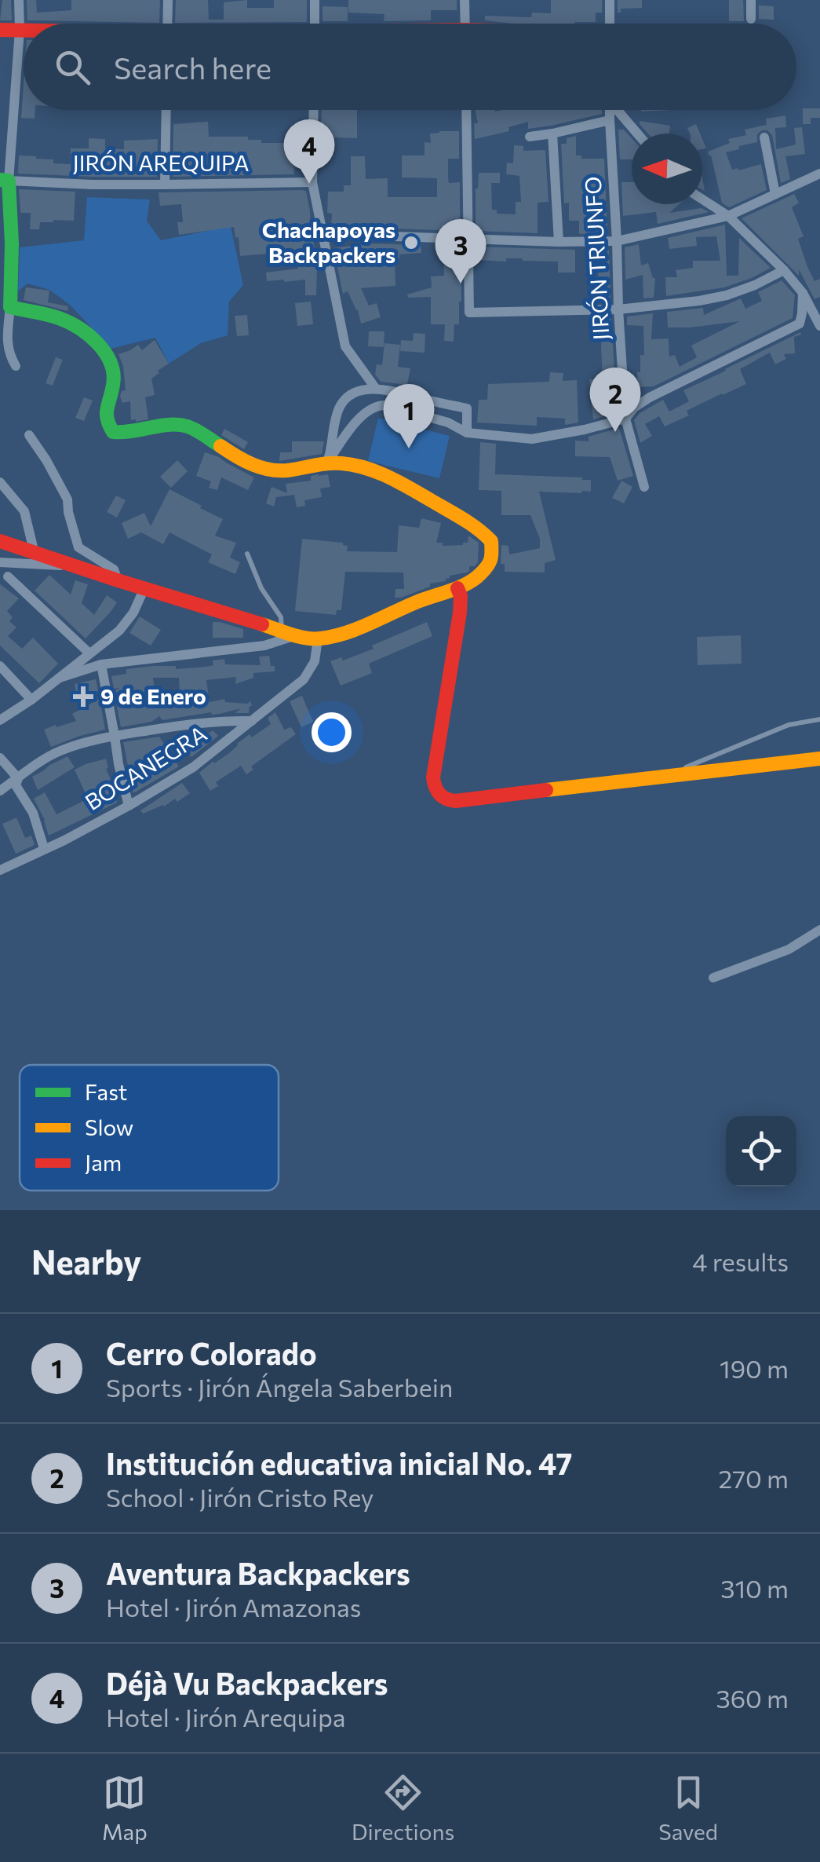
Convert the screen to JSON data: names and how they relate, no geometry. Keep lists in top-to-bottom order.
{
  "streets": {
    "street": ["JIRÓN AREQUIPA", "JIRÓN TRIUNFO", "BOCANEGRA"]
  },
  "places": {
    "other": ["Chachapoyas Backpackers"],
    "health": ["9 de Enero"]
  },
  "legend": ["Fast", "Slow", "Jam"],
  "north": "left",
  "page": {
    "search": "Search here",
    "pins": [
      "4",
      "3",
      "2",
      "1"
    ],
    "heading": ["Nearby", "4 results"],
    "list": [
      {
        "mark": "1",
        "name": "Cerro Colorado",
        "note": "Sports · Jirón Ángela Saberbein",
        "value": "190 m"
      },
      {
        "mark": "2",
        "name": "Institución educativa inicial No. 47",
        "note": "School · Jirón Cristo Rey",
        "value": "270 m"
      },
      {
        "mark": "3",
        "name": "Aventura Backpackers",
        "note": "Hotel · Jirón Amazonas",
        "value": "310 m"
      },
      {
        "mark": "4",
        "name": "Déjà Vu Backpackers",
        "note": "Hotel · Jirón Arequipa",
        "value": "360 m"
      }
    ],
    "nav": ["Map", "Directions", "Saved"]
  }
}
